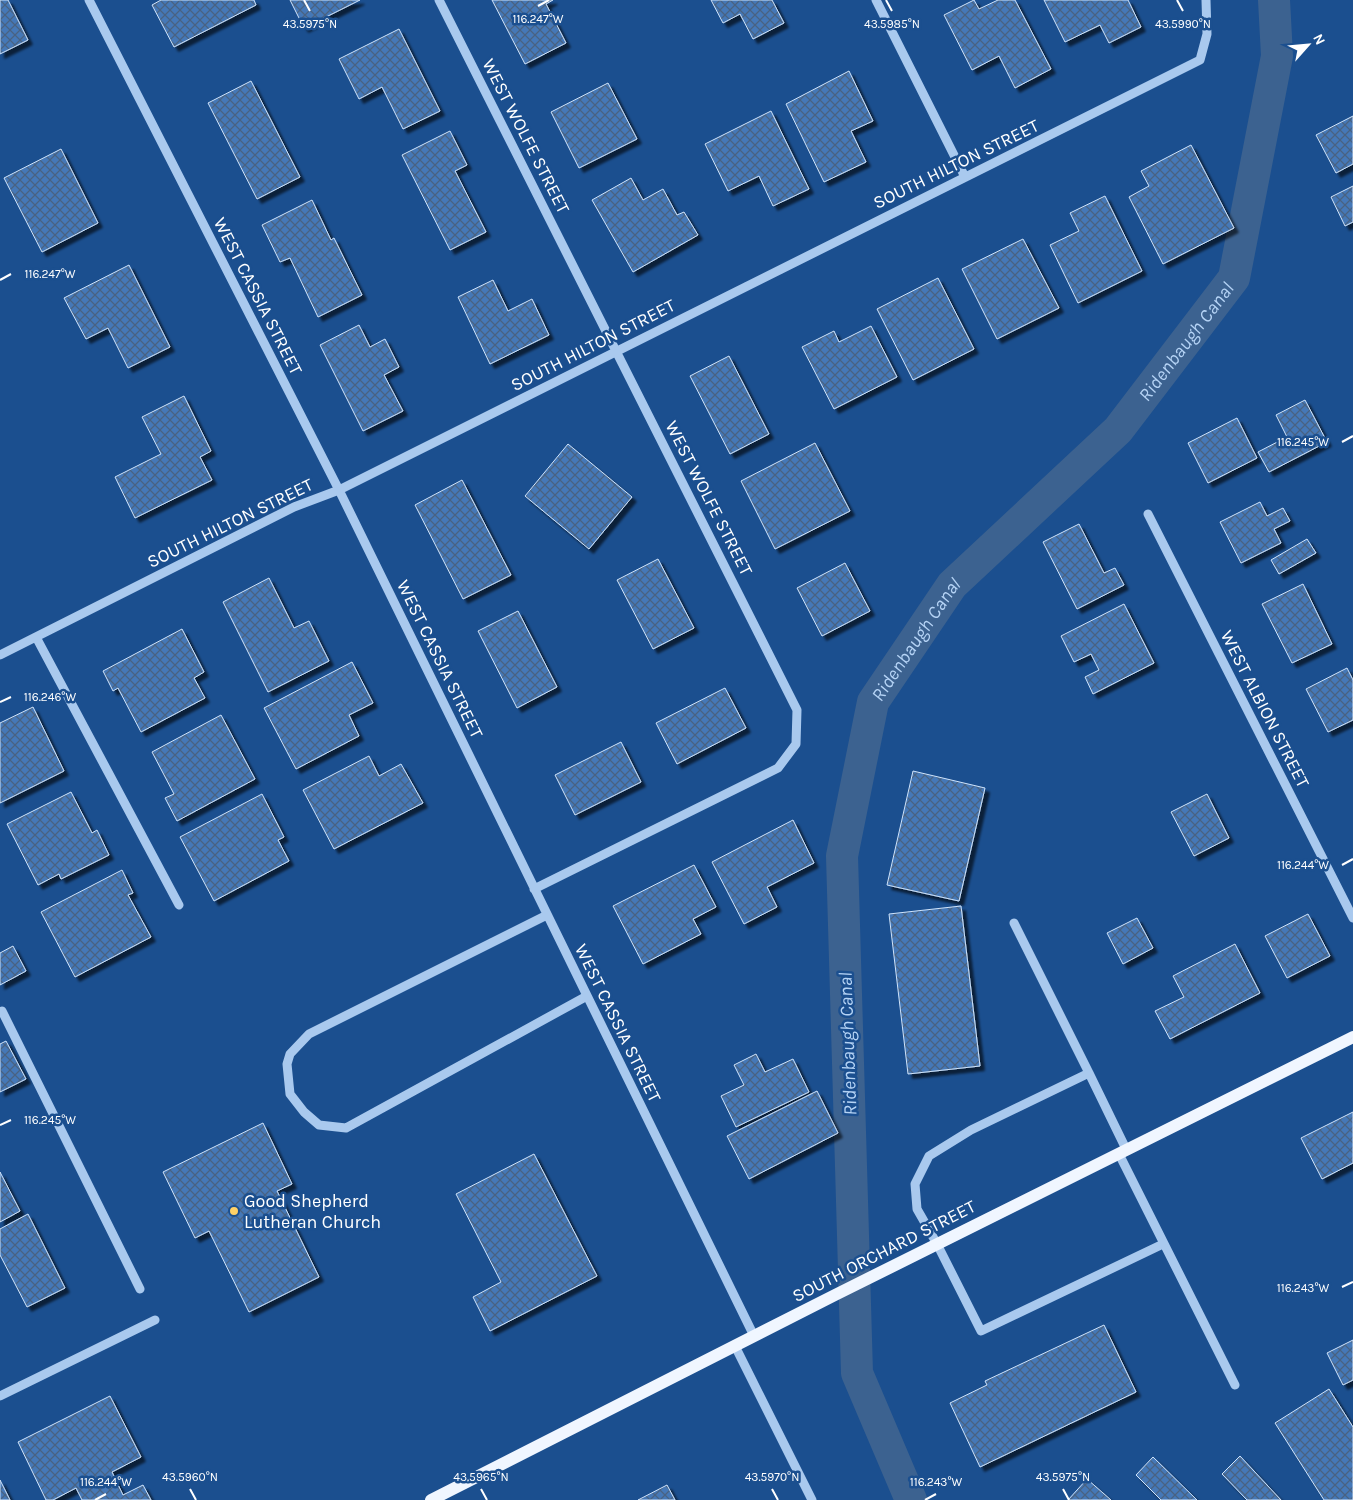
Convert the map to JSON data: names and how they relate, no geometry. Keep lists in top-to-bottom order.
{
  "streets": {
    "main road": ["SOUTH ORCHARD STREET"],
    "street": [
      "WEST WOLFE STREET",
      "SOUTH HILTON STREET",
      "WEST CASSIA STREET",
      "WEST ALBION STREET"
    ]
  },
  "crossings": [
    ["WEST WOLFE STREET", "SOUTH HILTON STREET"],
    ["WEST WOLFE STREET", "WEST CASSIA STREET"],
    ["SOUTH HILTON STREET", "WEST CASSIA STREET"],
    ["WEST CASSIA STREET", "SOUTH ORCHARD STREET"]
  ],
  "water": ["Ridenbaugh Canal"],
  "places": ["Good Shepherd Lutheran Church"],
  "north": "top right",
  "coordinates": [
    "116.247°W",
    "43.5975°N",
    "43.5985°N",
    "43.5990°N",
    "116.245°W",
    "116.246°W",
    "116.244°W",
    "116.243°W",
    "43.5960°N",
    "43.5965°N",
    "43.5970°N"
  ]
}
